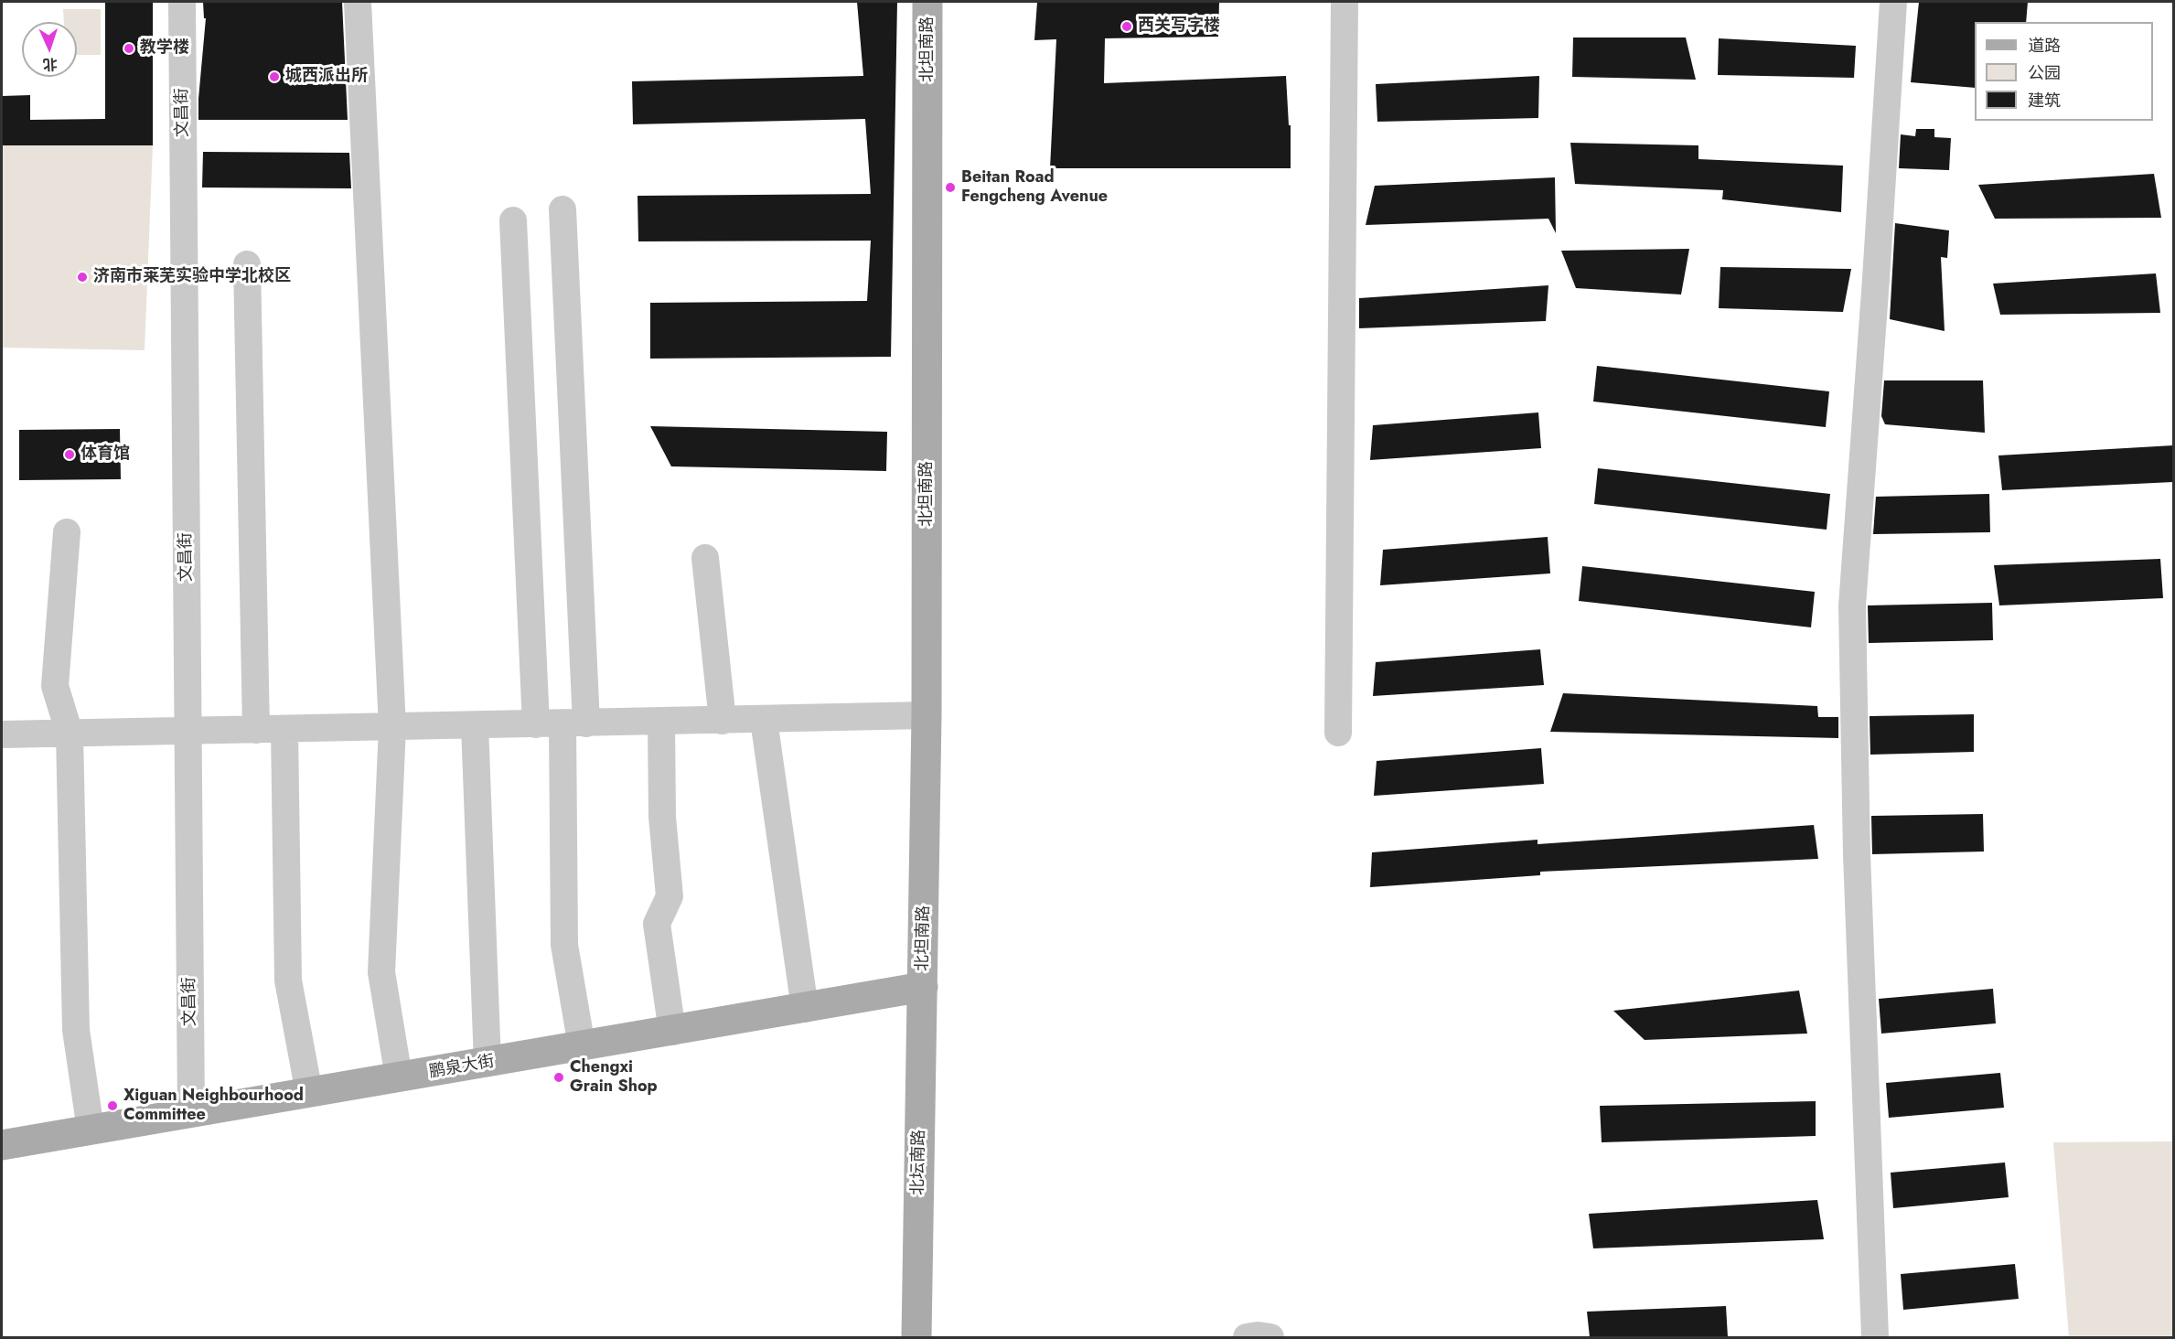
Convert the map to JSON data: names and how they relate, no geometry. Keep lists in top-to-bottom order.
{
  "streets": {
    "main road": ["北坦南路", "鹏泉大街", "北坛南路"],
    "street": ["文昌街"]
  },
  "crossings": [
    ["北坦南路", "鹏泉大街"],
    ["北坦南路", "北坛南路"],
    ["文昌街", "鹏泉大街"],
    ["鹏泉大街", "北坛南路"]
  ],
  "places": [
    "西关写字楼",
    "教学楼",
    "城西派出所",
    "Beitan Road Fengcheng Avenue",
    "济南市莱芜实验中学北校区",
    "体育馆",
    "Chengxi Grain Shop",
    "Xiguan Neighbourhood Committee"
  ],
  "legend": ["道路", "公园", "建筑"],
  "north": "bottom"
}
